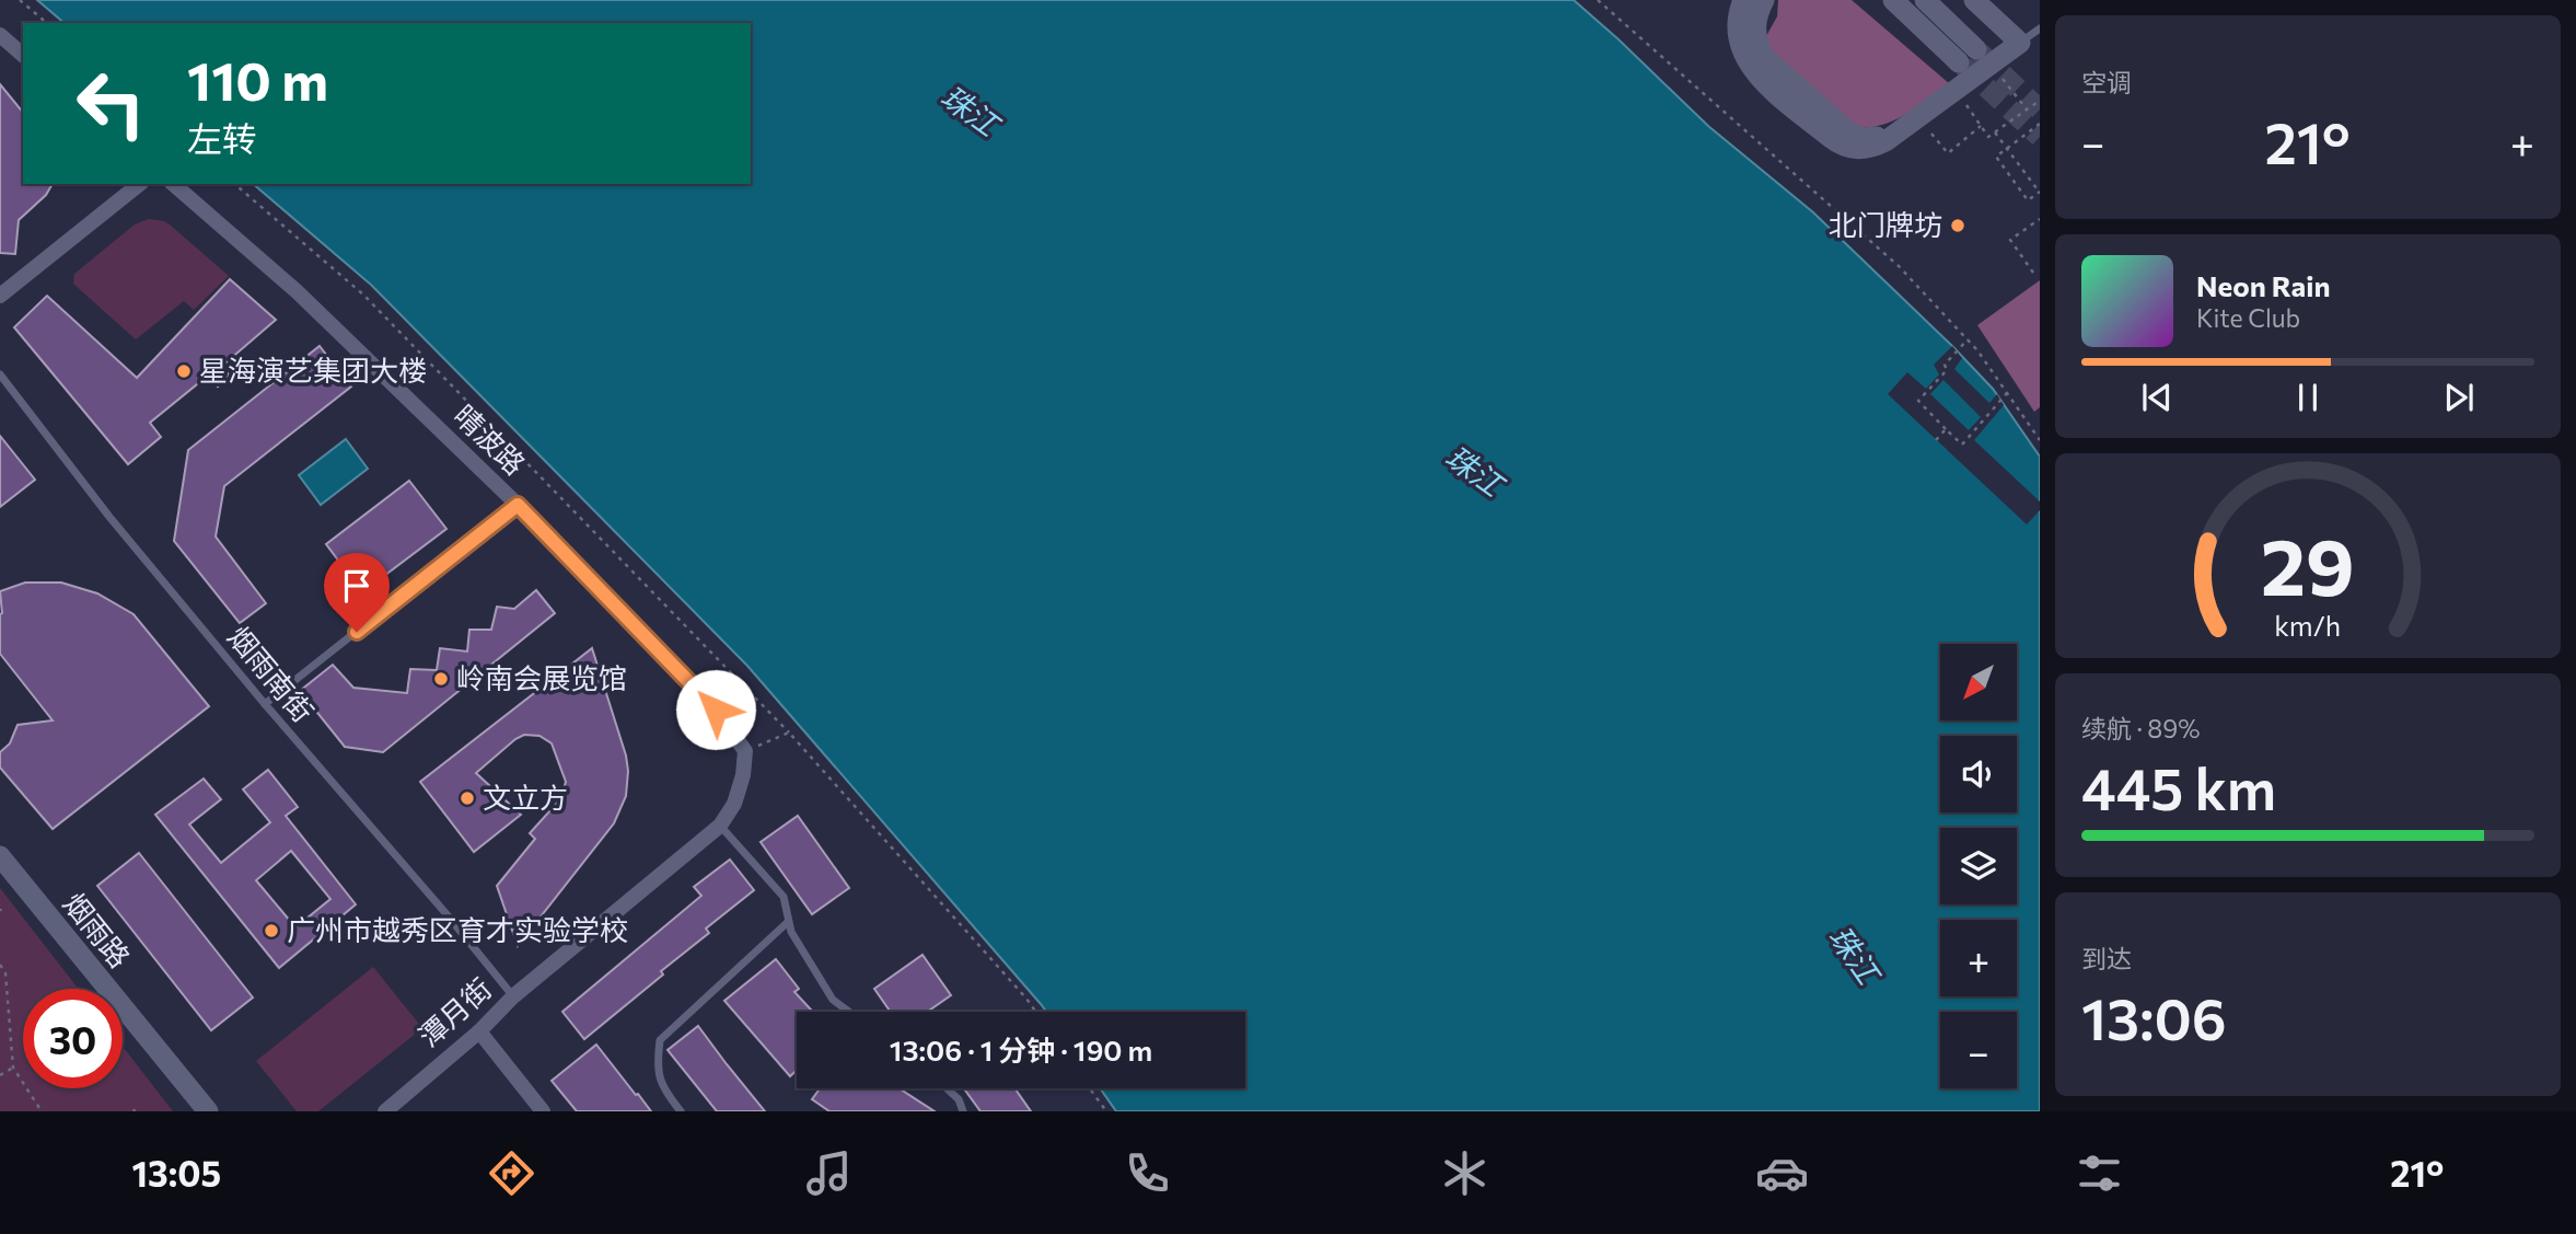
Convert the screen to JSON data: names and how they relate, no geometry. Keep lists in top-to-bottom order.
{
  "streets": {
    "main road": ["烟雨路"],
    "street": ["晴波路", "潭月街"],
    "lane": ["烟雨南街"]
  },
  "crossings": [
    ["晴波路", "潭月街"],
    ["烟雨南街", "潭月街"]
  ],
  "water": ["珠江"],
  "places": [
    "北门牌坊",
    "星海演艺集团大楼",
    "岭南会展览馆",
    "文立方",
    "广州市越秀区育才实验学校"
  ],
  "north": "bottom left",
  "page": {
    "tile": [
      "空调",
      ["续航 · 89%", "445 km"],
      ["到达", "13:06"]
    ],
    "turn": ["110 m", "左转"],
    "heat": ["−", "21°", "+"],
    "song": ["Neon Rain", "Kite Club"],
    "map_buttons": ["+", "−"],
    "limit": "30",
    "trip": "13:06 · 1 分钟 · 190 m",
    "tabs": ["13:05", "21°"],
    "gauge": ["29", "km/h"]
  }
}
